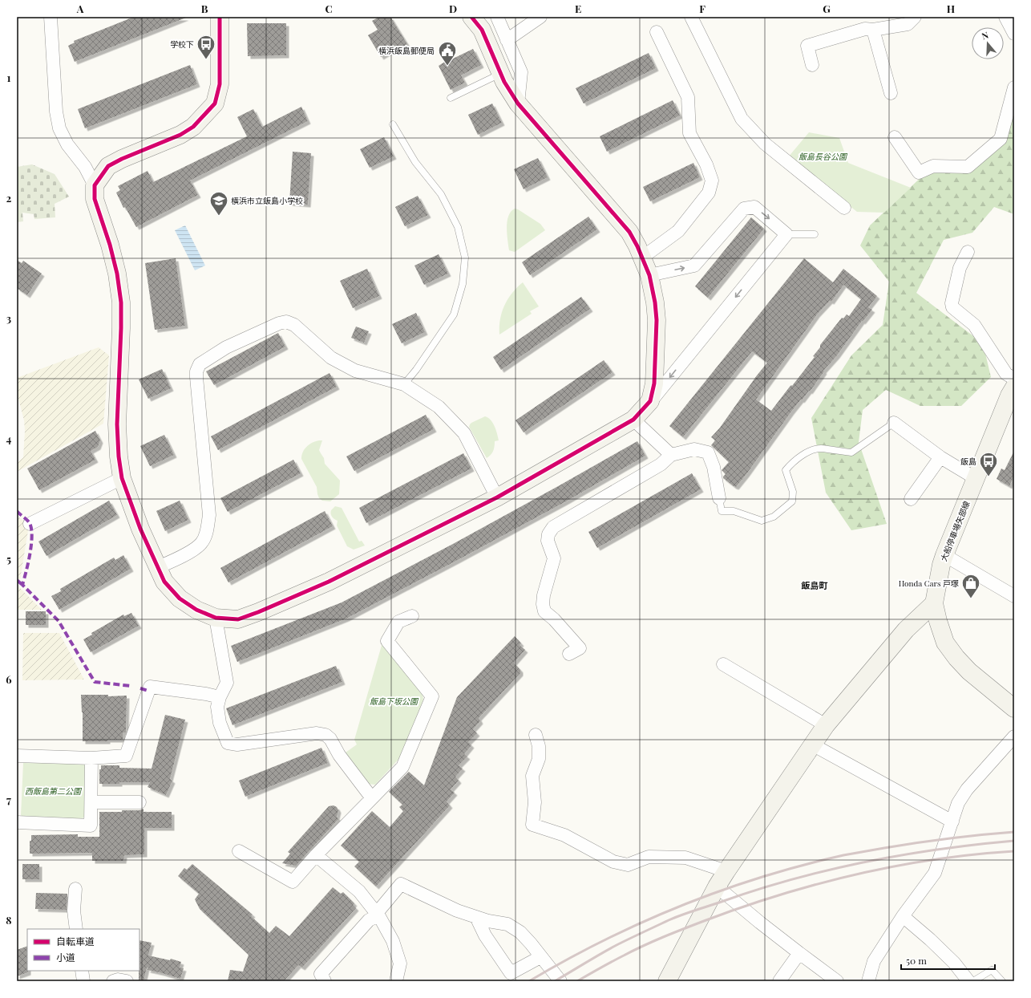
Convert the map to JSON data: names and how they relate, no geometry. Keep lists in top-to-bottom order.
{
  "streets": {
    "street": ["大船停車場矢部線"]
  },
  "districts": ["飯島町"],
  "parks": ["飯島長谷公園", "飯島下坂公園", "西飯島第二公園"],
  "places": {
    "bus stop": ["学校下", "飯島"],
    "public building": ["横浜飯島郵便局"],
    "school or university": ["横浜市立飯島小学校"],
    "shop": ["Honda Cars 戸塚"]
  },
  "legend": ["自転車道", "小道"],
  "scale_bar": "50 m",
  "north": "top",
  "grid": {
    "columns": [
      "A",
      "B",
      "C",
      "D",
      "E",
      "F",
      "G",
      "H"
    ],
    "rows": [
      "1",
      "2",
      "3",
      "4",
      "5",
      "6",
      "7",
      "8"
    ]
  }
}
